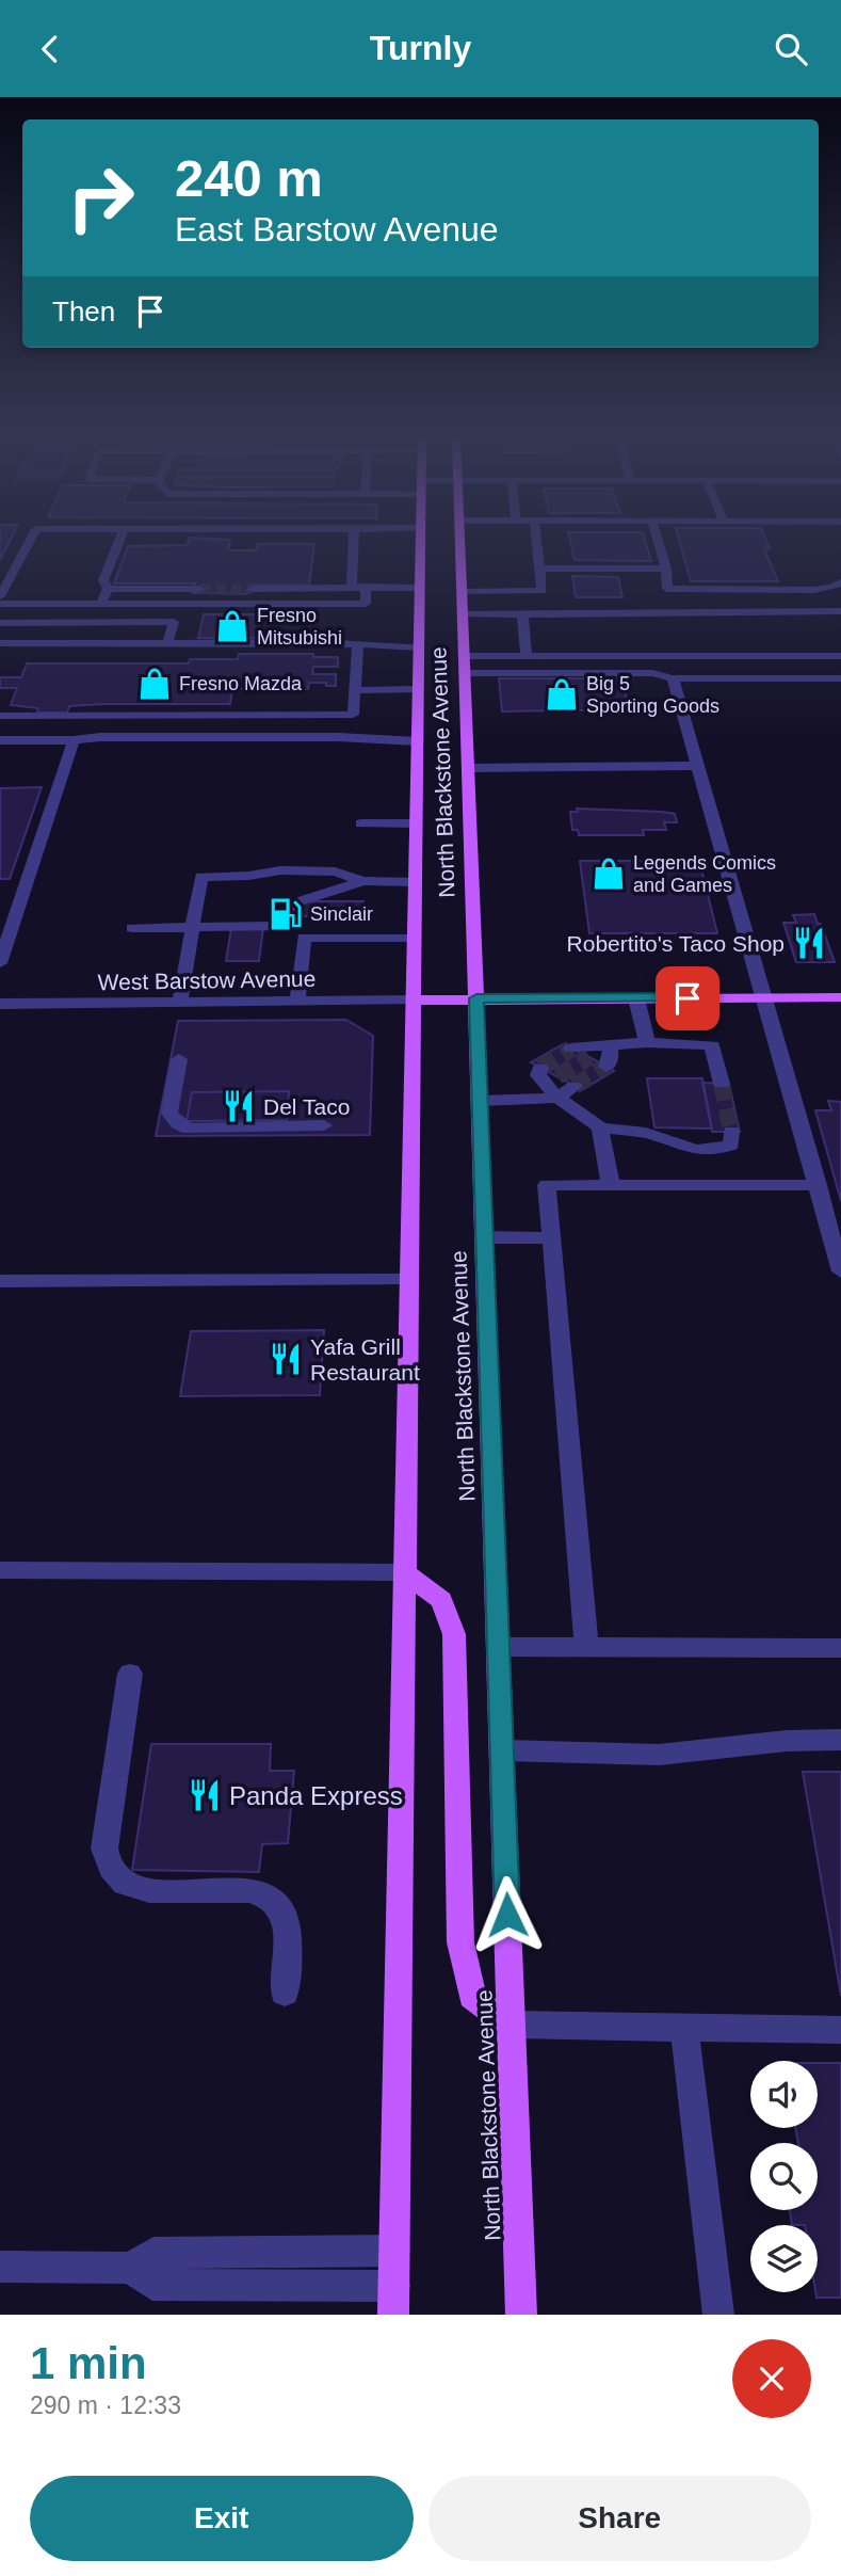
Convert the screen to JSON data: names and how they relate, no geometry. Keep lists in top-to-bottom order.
{
  "streets": {
    "main road": ["North Blackstone Avenue"],
    "street": ["West Barstow Avenue"]
  },
  "crossings": [
    ["North Blackstone Avenue", "West Barstow Avenue"]
  ],
  "places": {
    "shop": [
      "Fresno Mitsubishi",
      "Fresno Mazda",
      "Big 5 Sporting Goods",
      "Legends Comics and Games"
    ],
    "fuel station": ["Sinclair"],
    "restaurant": [
      "Robertito's Taco Shop",
      "Del Taco",
      "Yafa Grill Restaurant",
      "Panda Express"
    ]
  },
  "page": {
    "header": "Turnly",
    "turn": ["240 m", "East Barstow Avenue"],
    "then": "Then",
    "heading": ["1 min", "290 m · 12:33"],
    "buttons": ["Exit", "Share"]
  }
}
